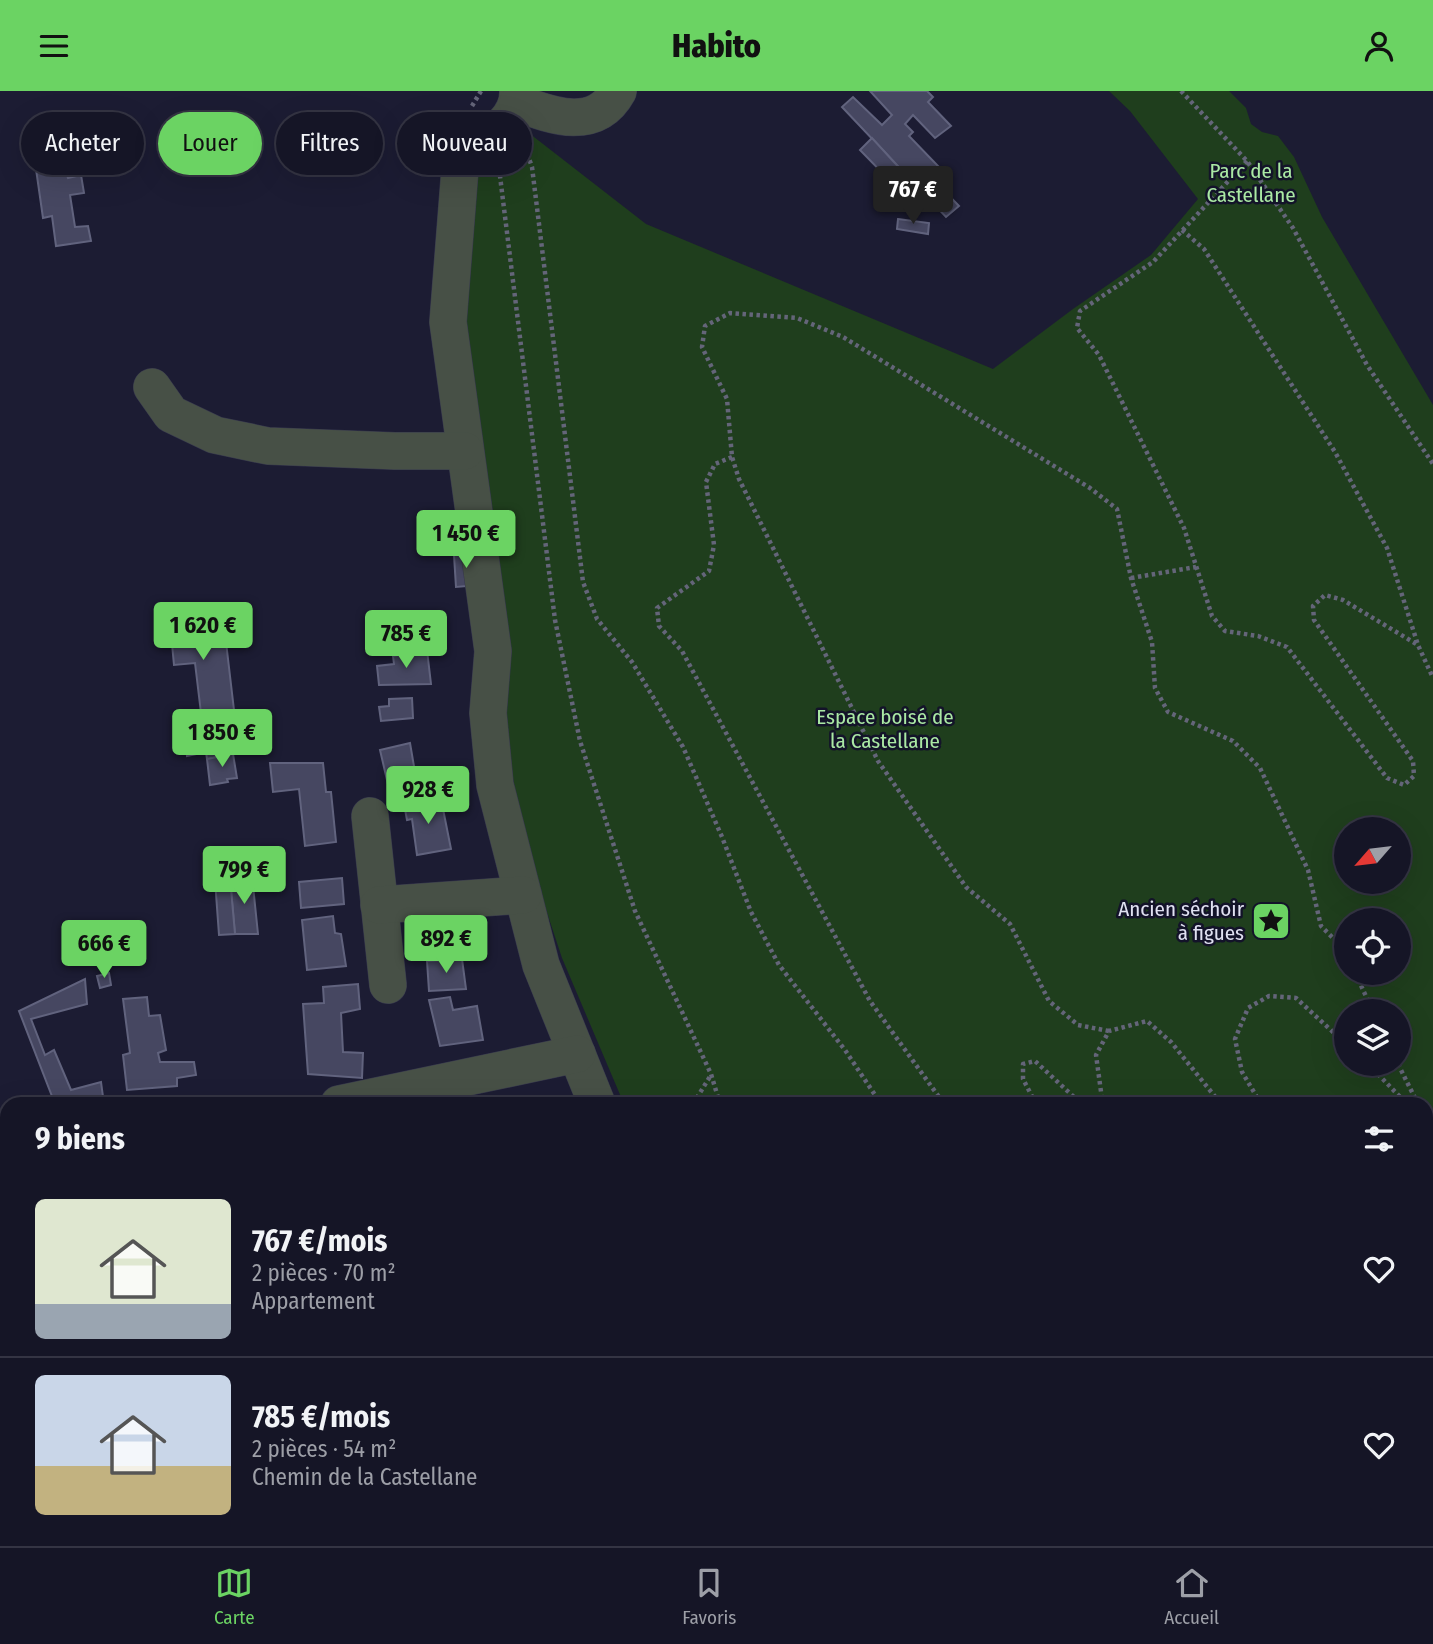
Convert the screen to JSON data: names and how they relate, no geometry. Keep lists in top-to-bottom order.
{
  "parks": ["Parc de la Castellane", "Espace boisé de la Castellane"],
  "places": {
    "place": ["Ancien séchoir à figues"]
  },
  "north": "bottom left",
  "page": {
    "header": "Habito",
    "chip": [
      "Acheter",
      "Louer",
      "Filtres",
      "Nouveau"
    ],
    "price": [
      "767 €",
      "1 450 €",
      "1 620 €",
      "785 €",
      "1 850 €",
      "928 €",
      "799 €",
      "892 €",
      "666 €"
    ],
    "heading": "9 biens",
    "list": [
      {
        "name": "767 €/mois",
        "note": "2 pièces · 70 m² · Appartement"
      },
      {
        "name": "785 €/mois",
        "note": "2 pièces · 54 m² · Chemin de la Castellane"
      }
    ],
    "tabs": ["Carte", "Favoris", "Accueil"]
  }
}
